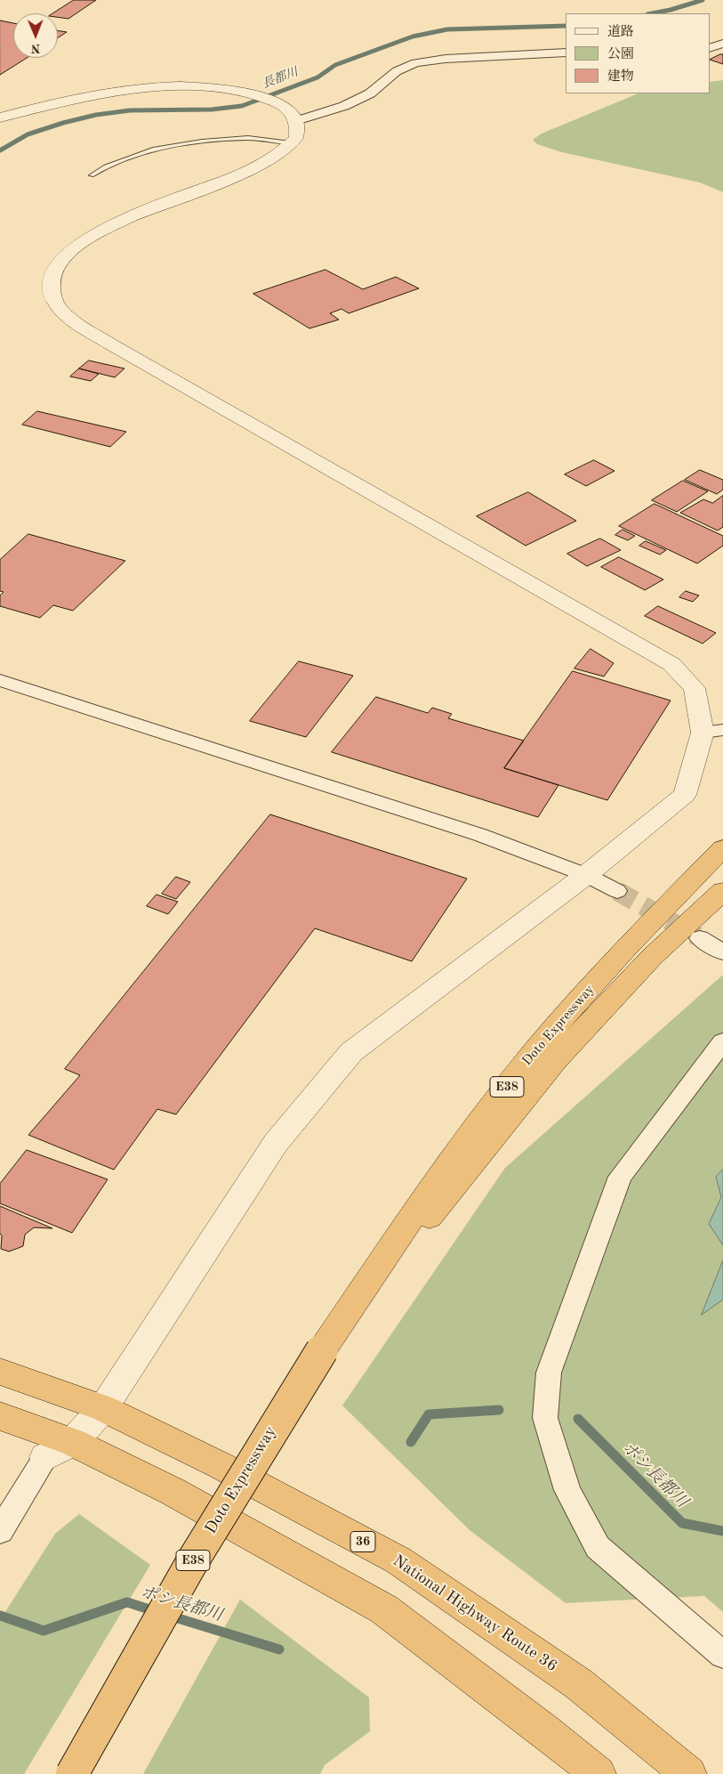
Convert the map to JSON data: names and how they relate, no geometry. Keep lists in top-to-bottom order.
{
  "streets": {
    "highway": [
      "Doto Expressway",
      "E38",
      "36",
      "National Highway Route 36"
    ]
  },
  "water": ["長都川", "ポシ長都川"],
  "legend": ["道路", "公園", "建物"],
  "north": "bottom"
}
